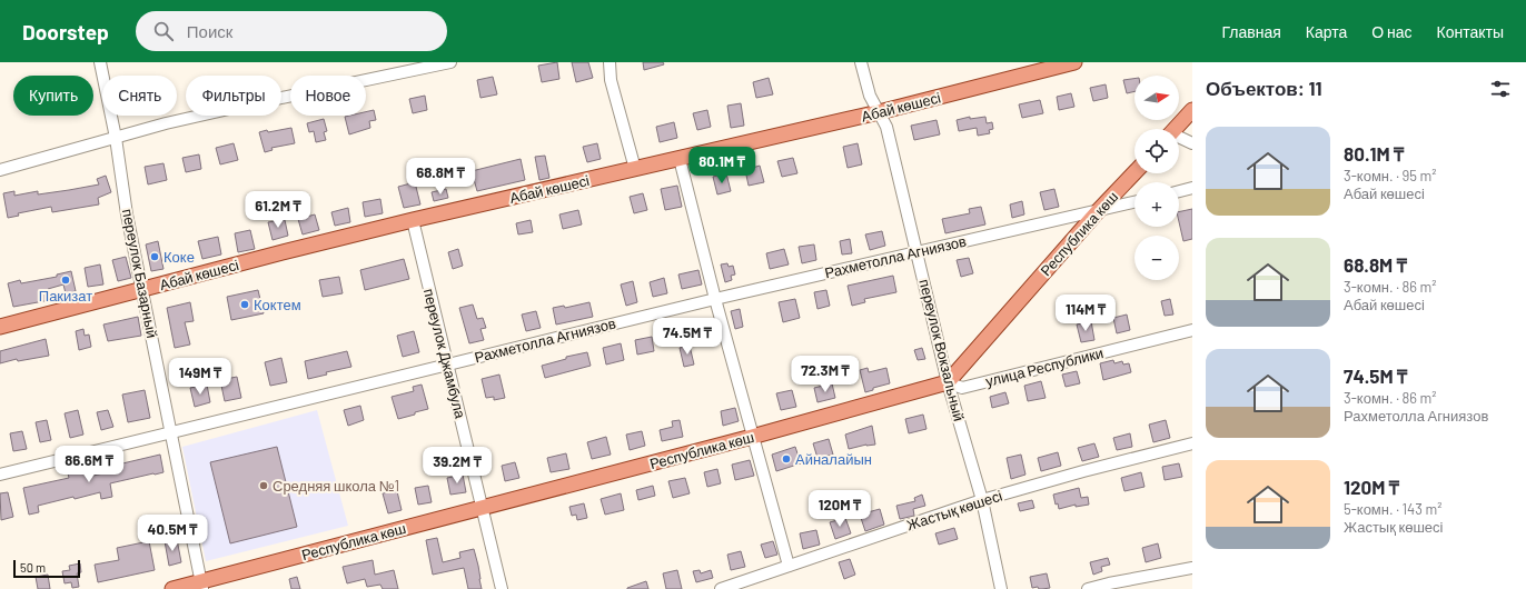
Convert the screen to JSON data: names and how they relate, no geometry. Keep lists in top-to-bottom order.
{
  "streets": {
    "main road": ["Абай көшесі", "Республика көш"],
    "street": [
      "Рахметолла Агниязов",
      "переулок Базарный",
      "переулок Вокзальный",
      "переулок Джамбула",
      "улица Республики",
      "Жастық көшесі"
    ]
  },
  "crossings": [
    ["Абай көшесі", "переулок Базарный"],
    ["Абай көшесі", "переулок Вокзальный"],
    ["Абай көшесі", "переулок Джамбула"],
    ["Республика көш", "Рахметолла Агниязов"],
    ["Республика көш", "переулок Базарный"],
    ["Республика көш", "переулок Вокзальный"],
    ["Республика көш", "переулок Джамбула"],
    ["Республика көш", "улица Республики"],
    ["Рахметолла Агниязов", "переулок Базарный"],
    ["Рахметолла Агниязов", "переулок Вокзальный"],
    ["Рахметолла Агниязов", "переулок Джамбула"],
    ["переулок Вокзальный", "улица Республики"],
    ["переулок Вокзальный", "Жастық көшесі"]
  ],
  "places": [
    "Коке",
    "Пакизат",
    "Коктем",
    "Айналайын",
    "Средняя школа №1"
  ],
  "scale_bar": "50 m",
  "north": "right",
  "page": {
    "header": "Doorstep",
    "search": "Поиск",
    "nav": [
      "Главная",
      "Карта",
      "О нас",
      "Контакты"
    ],
    "heading": "Объектов: 11",
    "map_buttons": ["+", "−"],
    "chip": [
      "Купить",
      "Снять",
      "Фильтры",
      "Новое"
    ],
    "list": [
      {
        "name": "80.1M ₸",
        "note": "3-комн. · 95 m² · Абай көшесі"
      },
      {
        "name": "68.8M ₸",
        "note": "3-комн. · 86 m² · Абай көшесі"
      },
      {
        "name": "74.5M ₸",
        "note": "3-комн. · 86 m² · Рахметолла Агниязов"
      },
      {
        "name": "120M ₸",
        "note": "5-комн. · 143 m² · Жастық көшесі"
      }
    ],
    "price": [
      "80.1M ₸",
      "68.8M ₸",
      "61.2M ₸",
      "114M ₸",
      "74.5M ₸",
      "72.3M ₸",
      "149M ₸",
      "86.6M ₸",
      "39.2M ₸",
      "120M ₸",
      "40.5M ₸"
    ],
    "scale": "50 m"
  }
}
